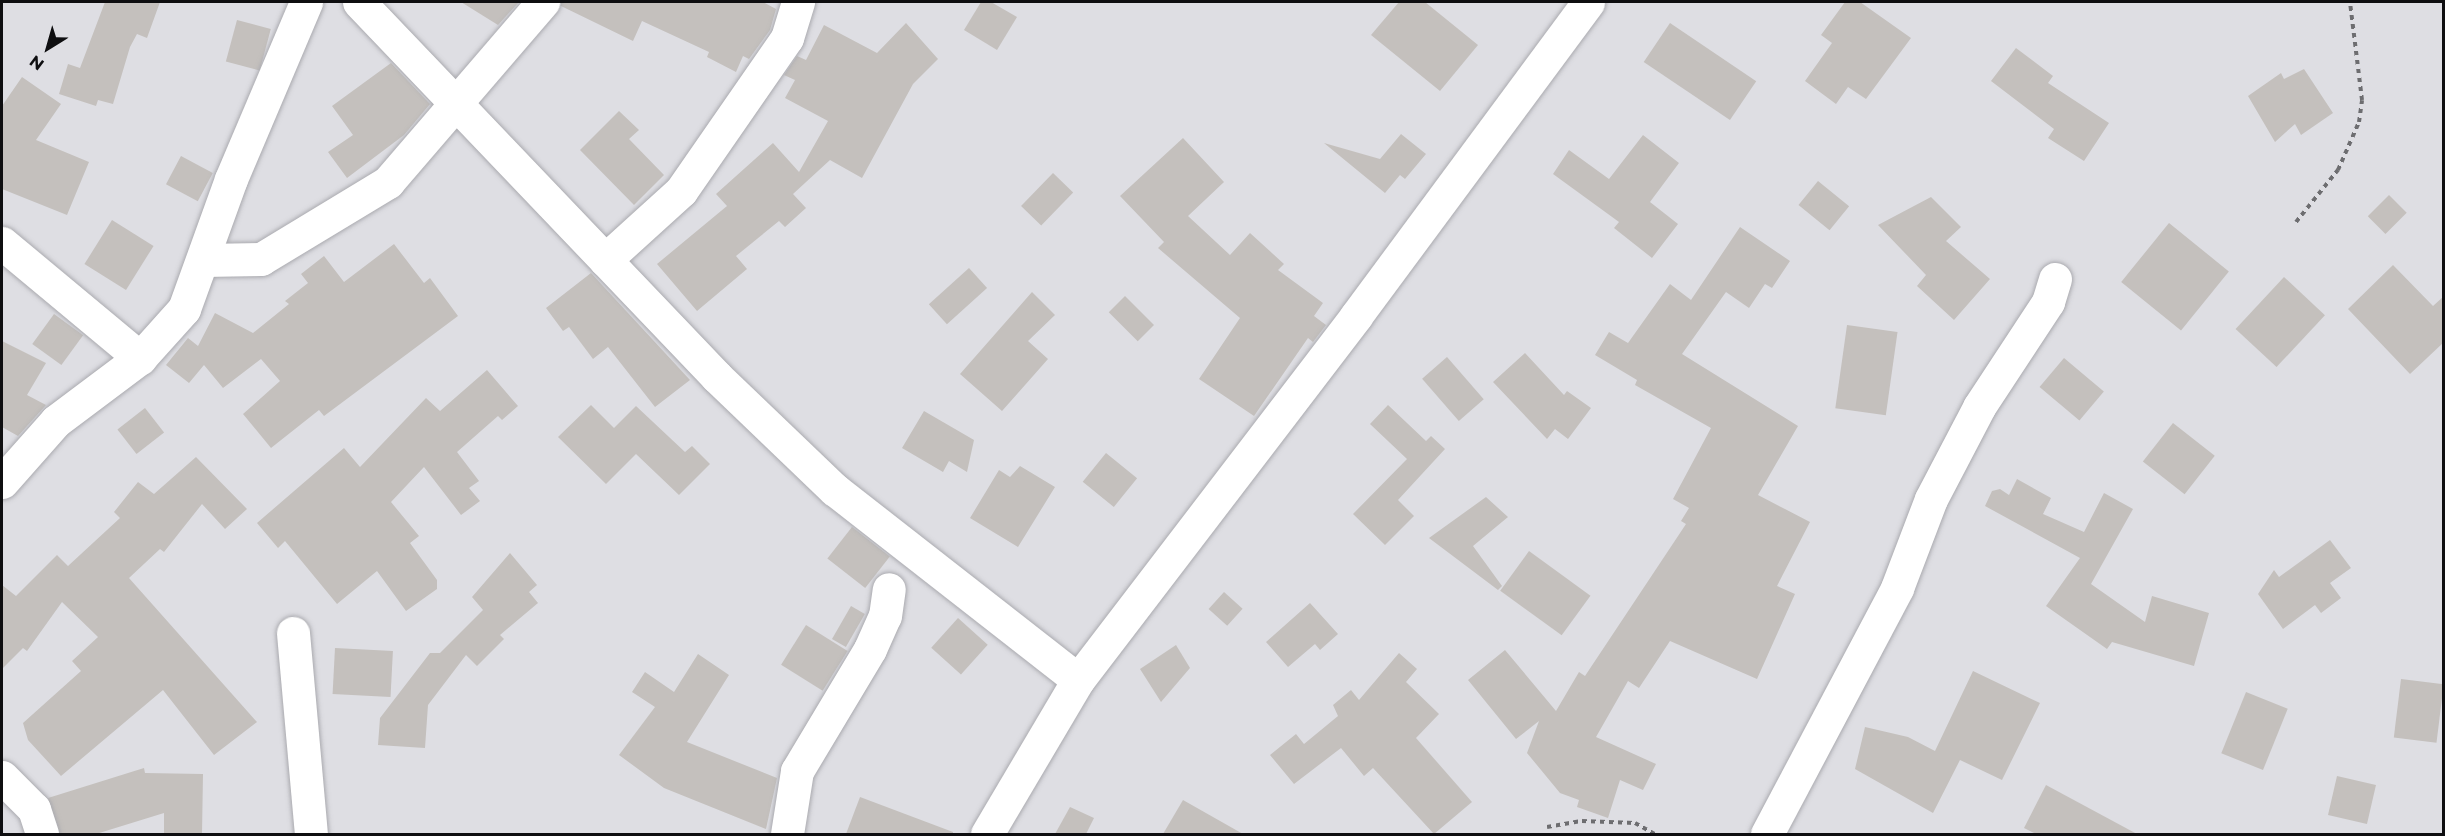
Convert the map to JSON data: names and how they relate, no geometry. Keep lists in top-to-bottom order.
{
  "north": "bottom left"
}
